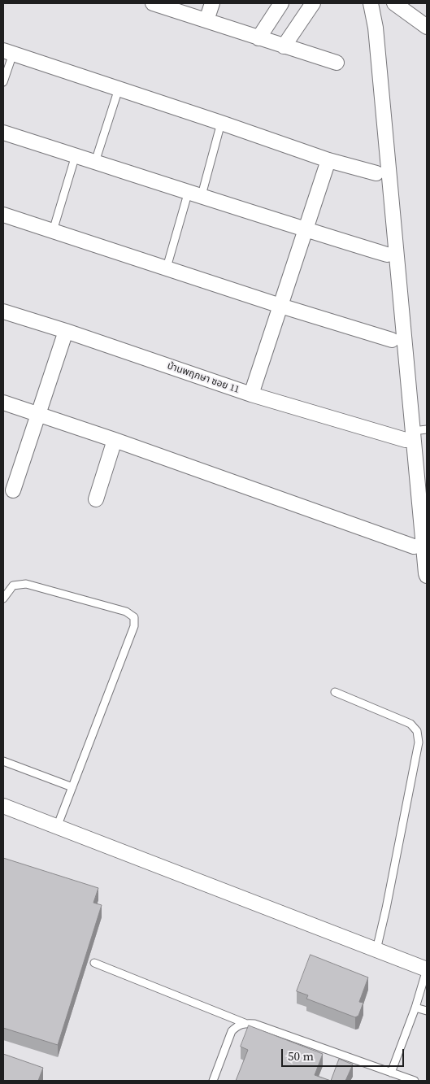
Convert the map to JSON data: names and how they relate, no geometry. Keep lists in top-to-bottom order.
{
  "streets": {
    "street": ["บ้านพฤกษา ซอย 11"]
  },
  "scale_bar": "50 m"
}
